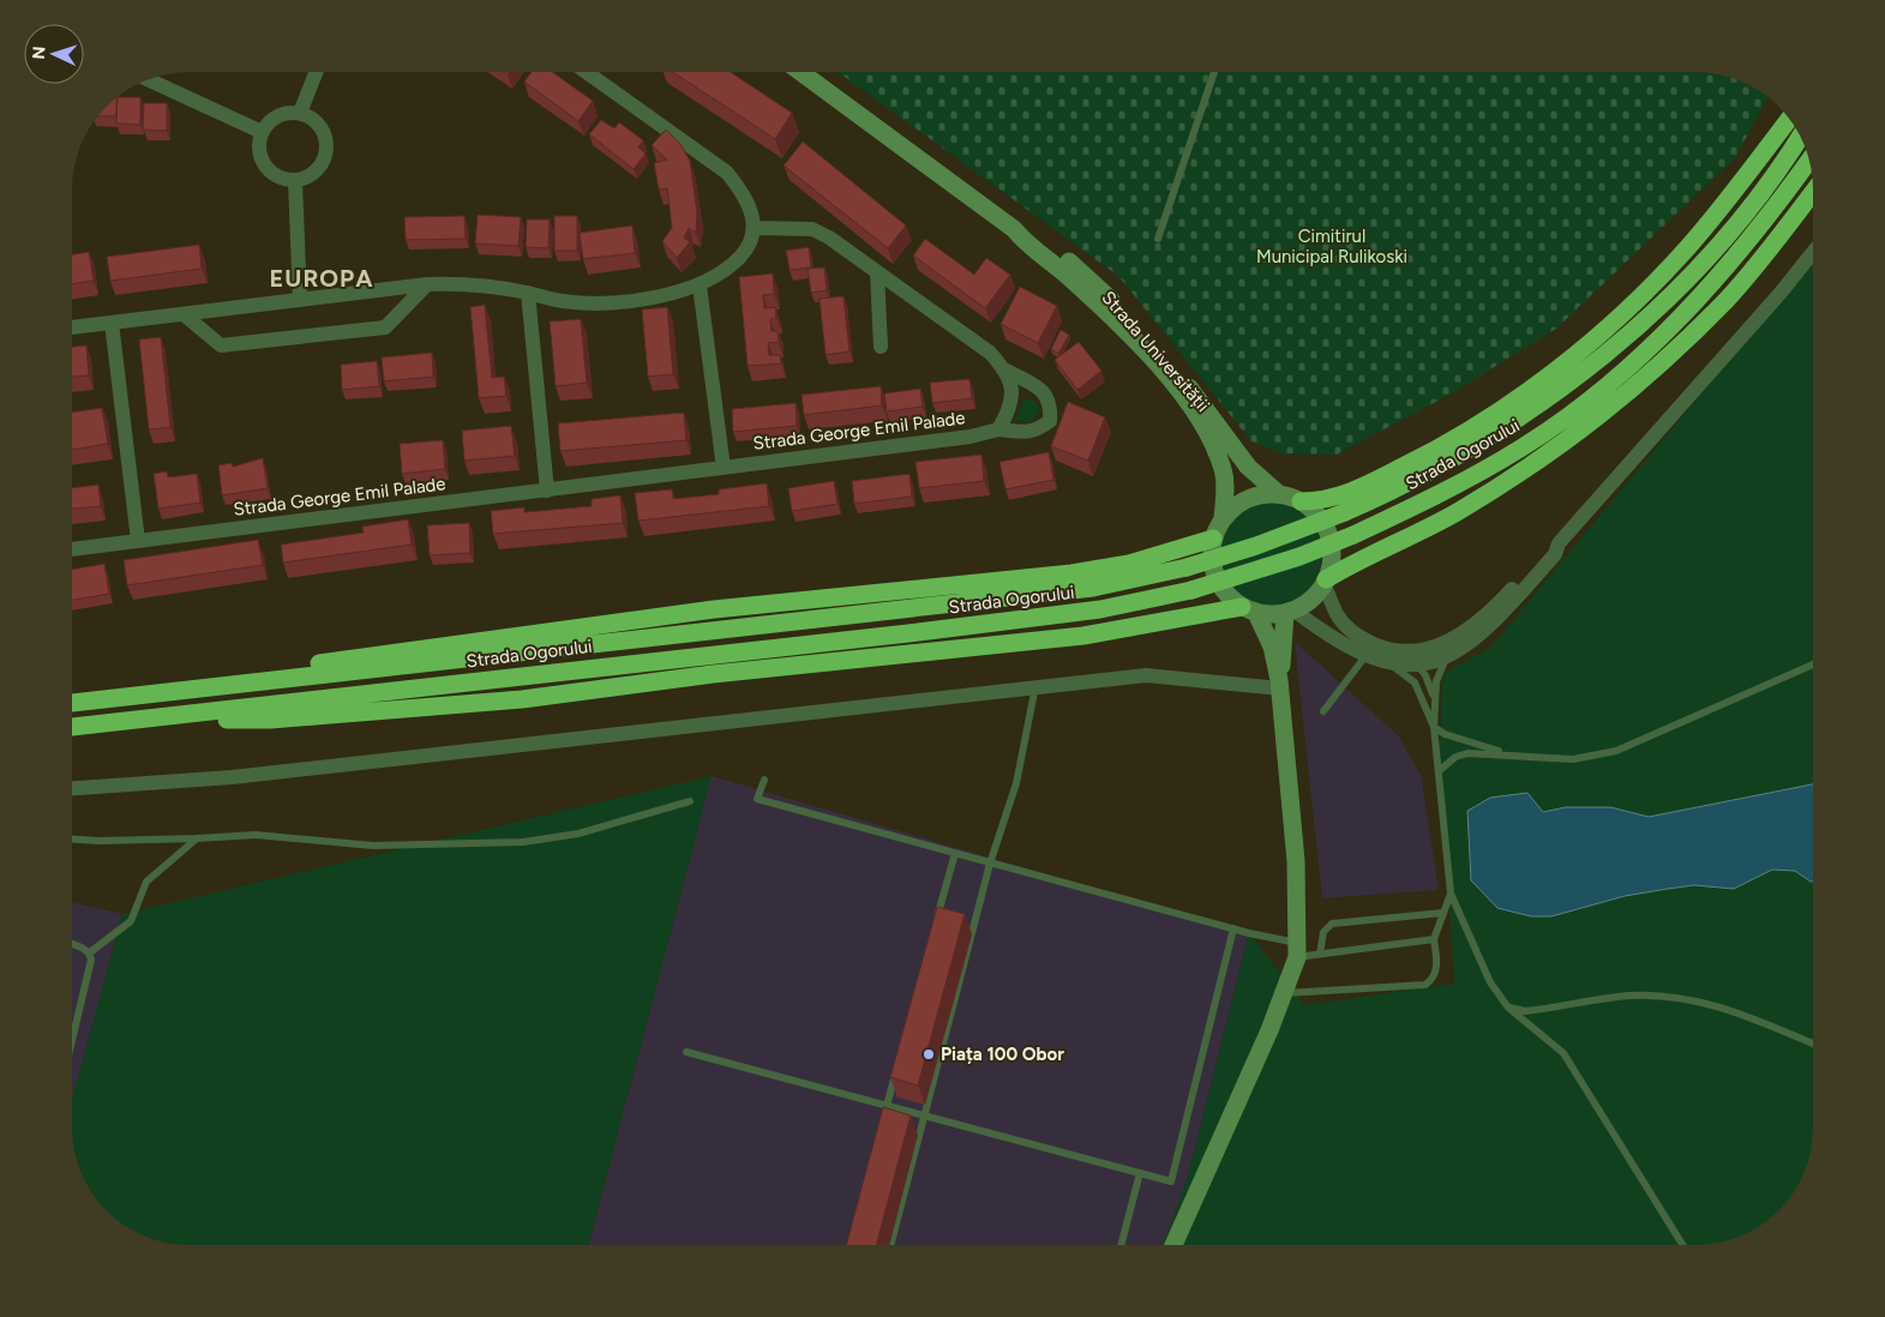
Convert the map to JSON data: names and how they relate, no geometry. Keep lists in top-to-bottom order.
{
  "streets": {
    "highway": ["Strada Ogorului"],
    "main road": ["Strada Universității"],
    "street": ["Strada George Emil Palade"]
  },
  "districts": ["EUROPA"],
  "parks": ["Cimitirul Municipal Rulikoski"],
  "places": ["Piața 100 Obor"],
  "north": "left"
}
